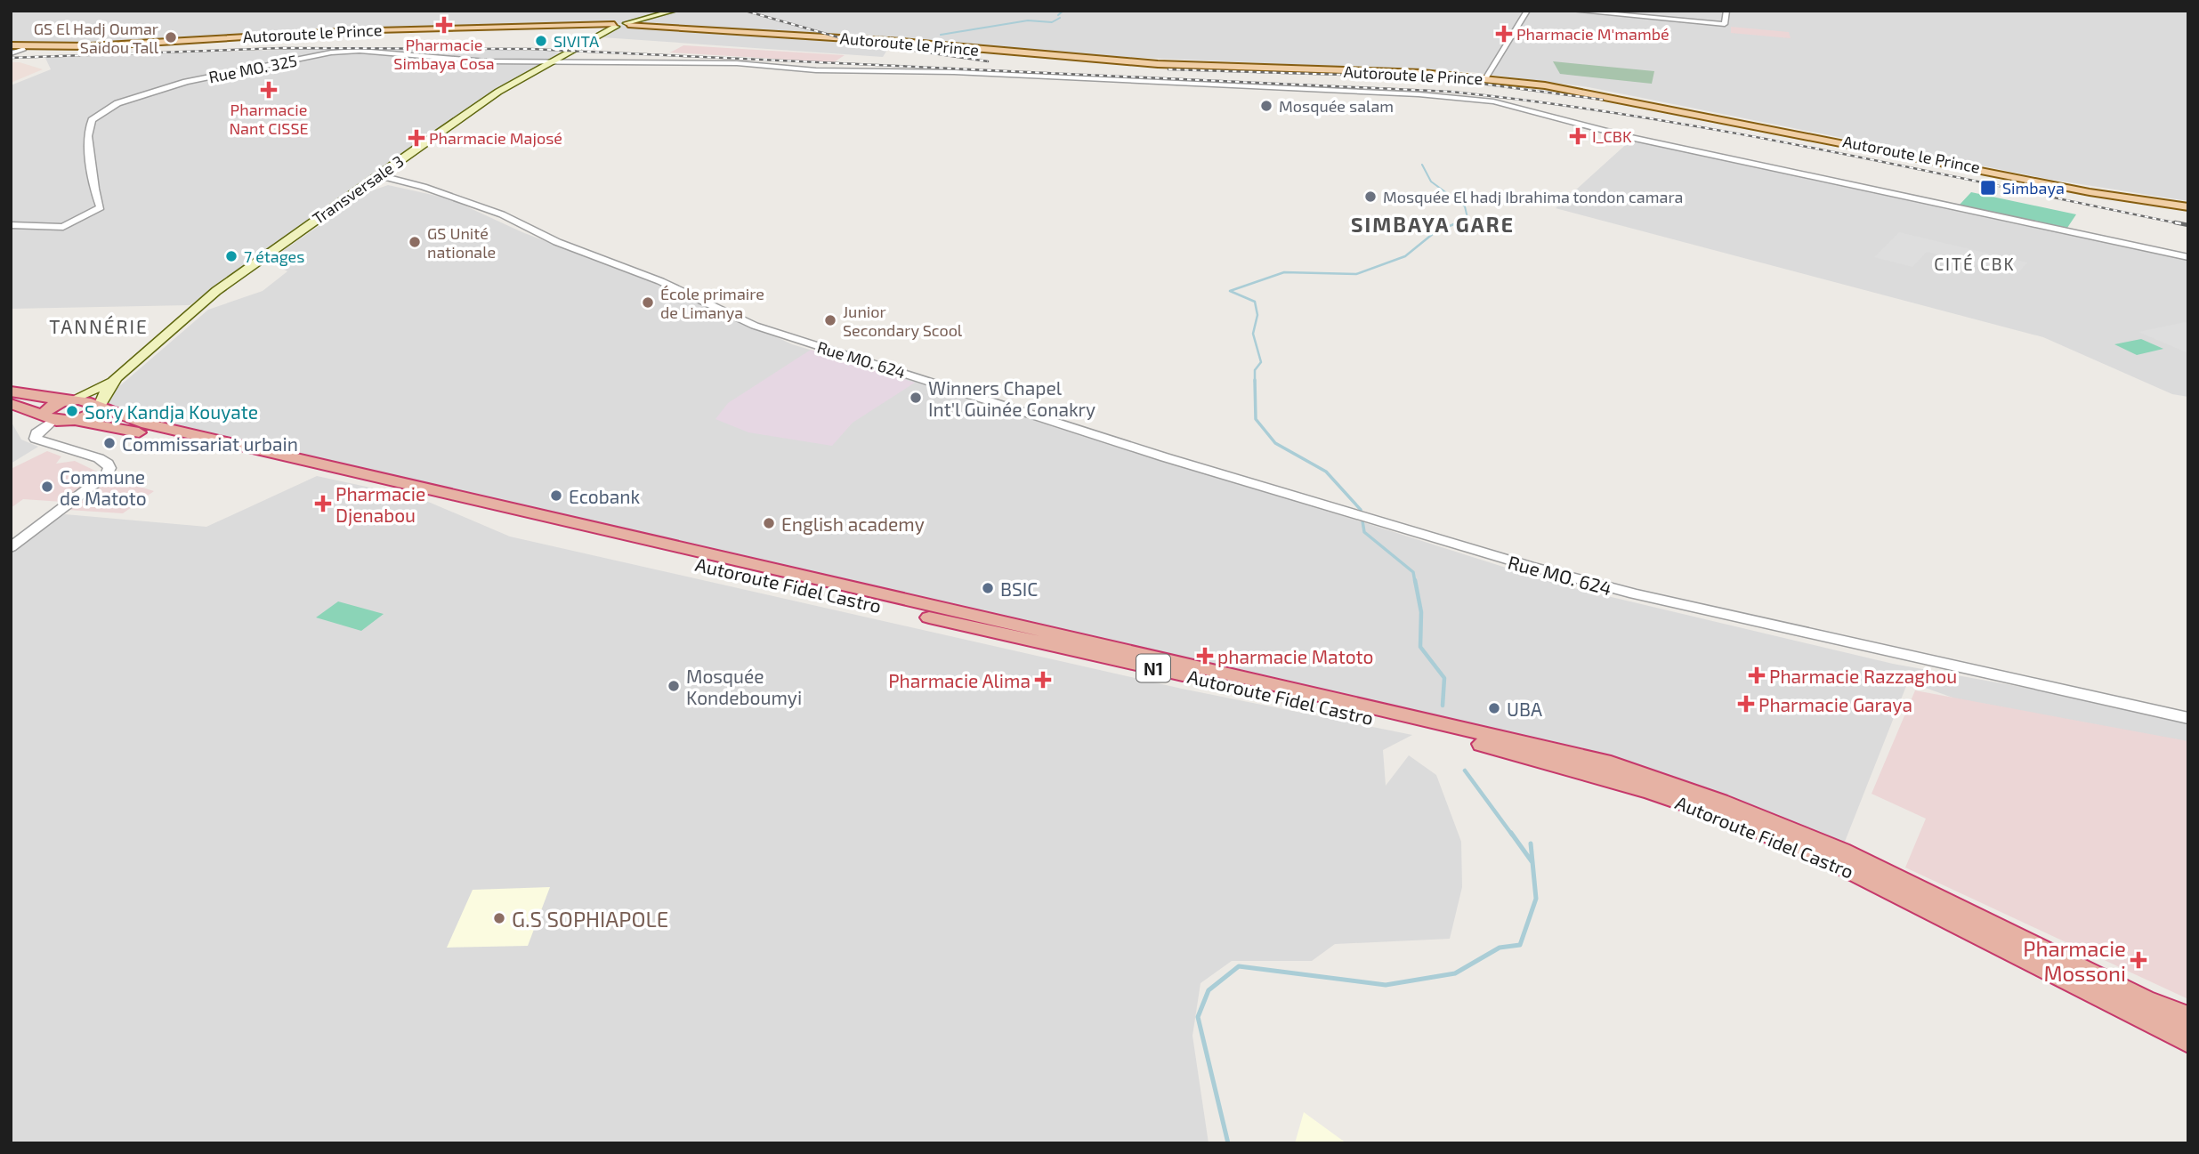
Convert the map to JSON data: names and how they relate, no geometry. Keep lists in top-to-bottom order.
{
  "streets": {
    "highway": ["Autoroute Fidel Castro", "N1"],
    "main road": ["Autoroute le Prince", "Transversale 3"],
    "street": ["Rue MO. 325", "Rue MO. 624"]
  },
  "crossings": [
    ["Autoroute le Prince", "Transversale 3"],
    ["Rue MO. 325", "Transversale 3"],
    ["Transversale 3", "Rue MO. 624"],
    ["Transversale 3", "Autoroute Fidel Castro"]
  ],
  "districts": ["SIMBAYA GARE", "CITÉ CBK", "TANNÉRIE"],
  "places": {
    "health": [
      "Pharmacie Simbaya Cosa",
      "Pharmacie M'mambé",
      "Pharmacie Nant CISSE",
      "I_CBK",
      "Pharmacie Majosé",
      "Pharmacie Djenabou",
      "pharmacie Matoto",
      "Pharmacie Razzaghou",
      "Pharmacie Alima",
      "Pharmacie Garaya",
      "Pharmacie Mossoni"
    ],
    "other": [
      "GS El Hadj Oumar Saidou Tall",
      "SIVITA",
      "Mosquée salam",
      "Mosquée El hadj Ibrahima tondon camara",
      "GS Unité nationale",
      "7 étages",
      "École primaire de Limanya",
      "Junior Secondary Scool",
      "Winners Chapel Int'l Guinée Conakry",
      "Sory Kandja Kouyate",
      "Commissariat urbain",
      "Commune de Matoto",
      "Ecobank",
      "English academy",
      "BSIC",
      "Mosquée Kondeboumyi",
      "UBA",
      "G.S SOPHIAPOLE"
    ],
    "transit": ["Simbaya"]
  }
}
